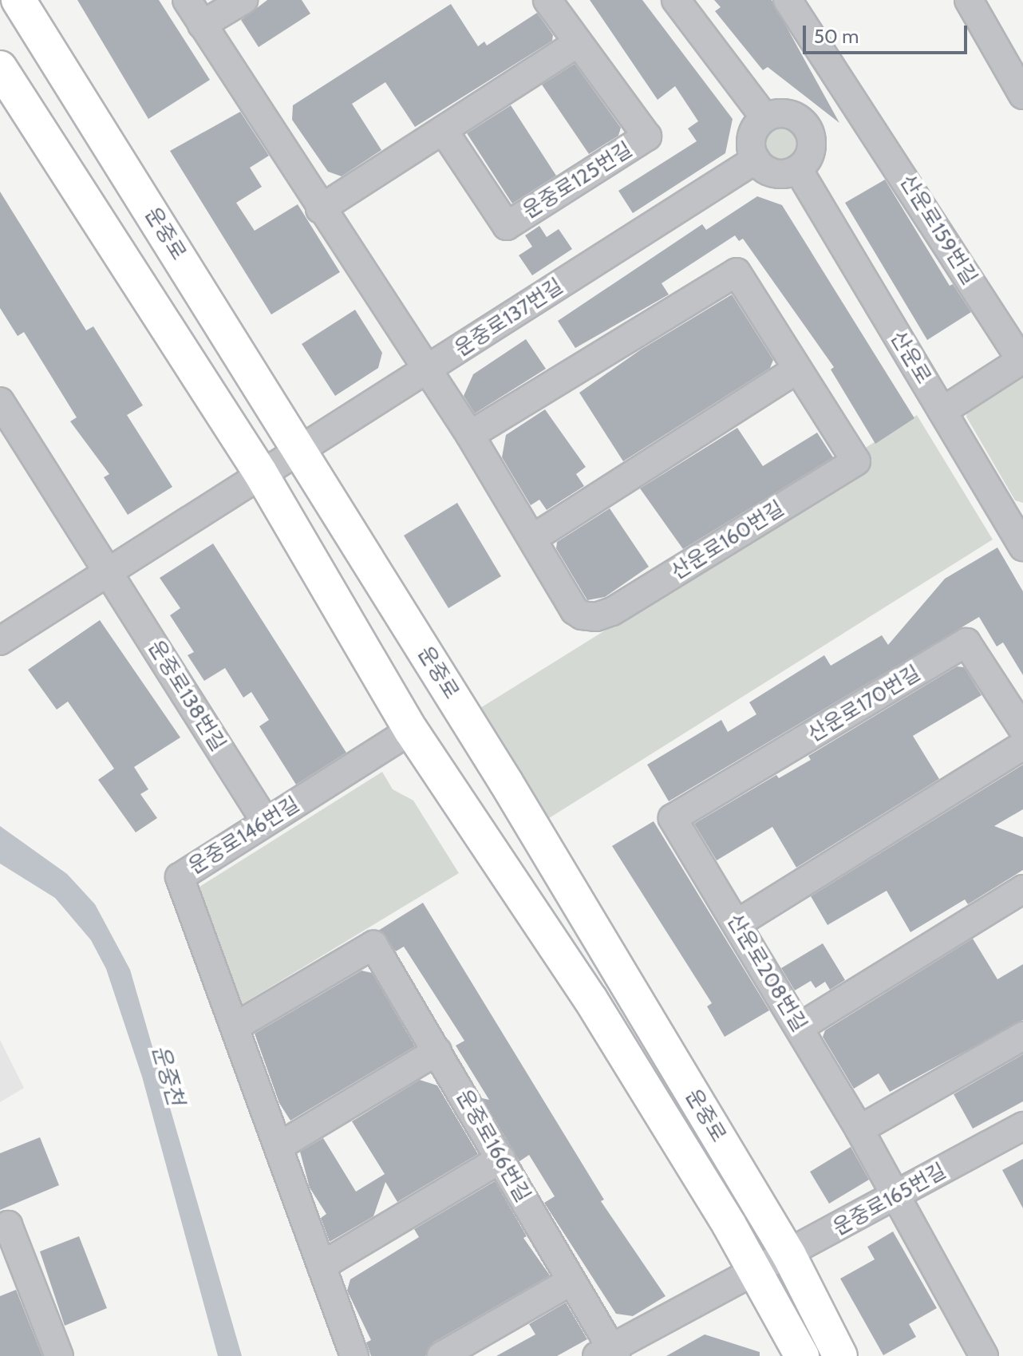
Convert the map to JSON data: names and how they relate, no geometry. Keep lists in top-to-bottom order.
{
  "streets": {
    "main road": ["운중로"],
    "street": [
      "운중로125번길",
      "산운로159번길",
      "운중로137번길",
      "산운로",
      "산운로160번길",
      "운중로138번길",
      "산운로170번길",
      "운중로146번길",
      "산운로208번길",
      "운중로166번길",
      "운중로165번길"
    ]
  },
  "crossings": [
    ["산운로159번길", "산운로"],
    ["운중로", "운중로137번길"],
    ["운중로", "운중로146번길"],
    ["운중로", "운중로166번길"],
    ["운중로", "운중로165번길"],
    ["운중로137번길", "산운로"],
    ["운중로137번길", "산운로160번길"],
    ["운중로138번길", "운중로146번길"],
    ["산운로170번길", "산운로208번길"],
    ["운중로146번길", "운중로166번길"],
    ["산운로208번길", "운중로165번길"],
    ["운중로166번길", "운중로165번길"]
  ],
  "water": ["운중천"],
  "scale_bar": "50 m"
}
